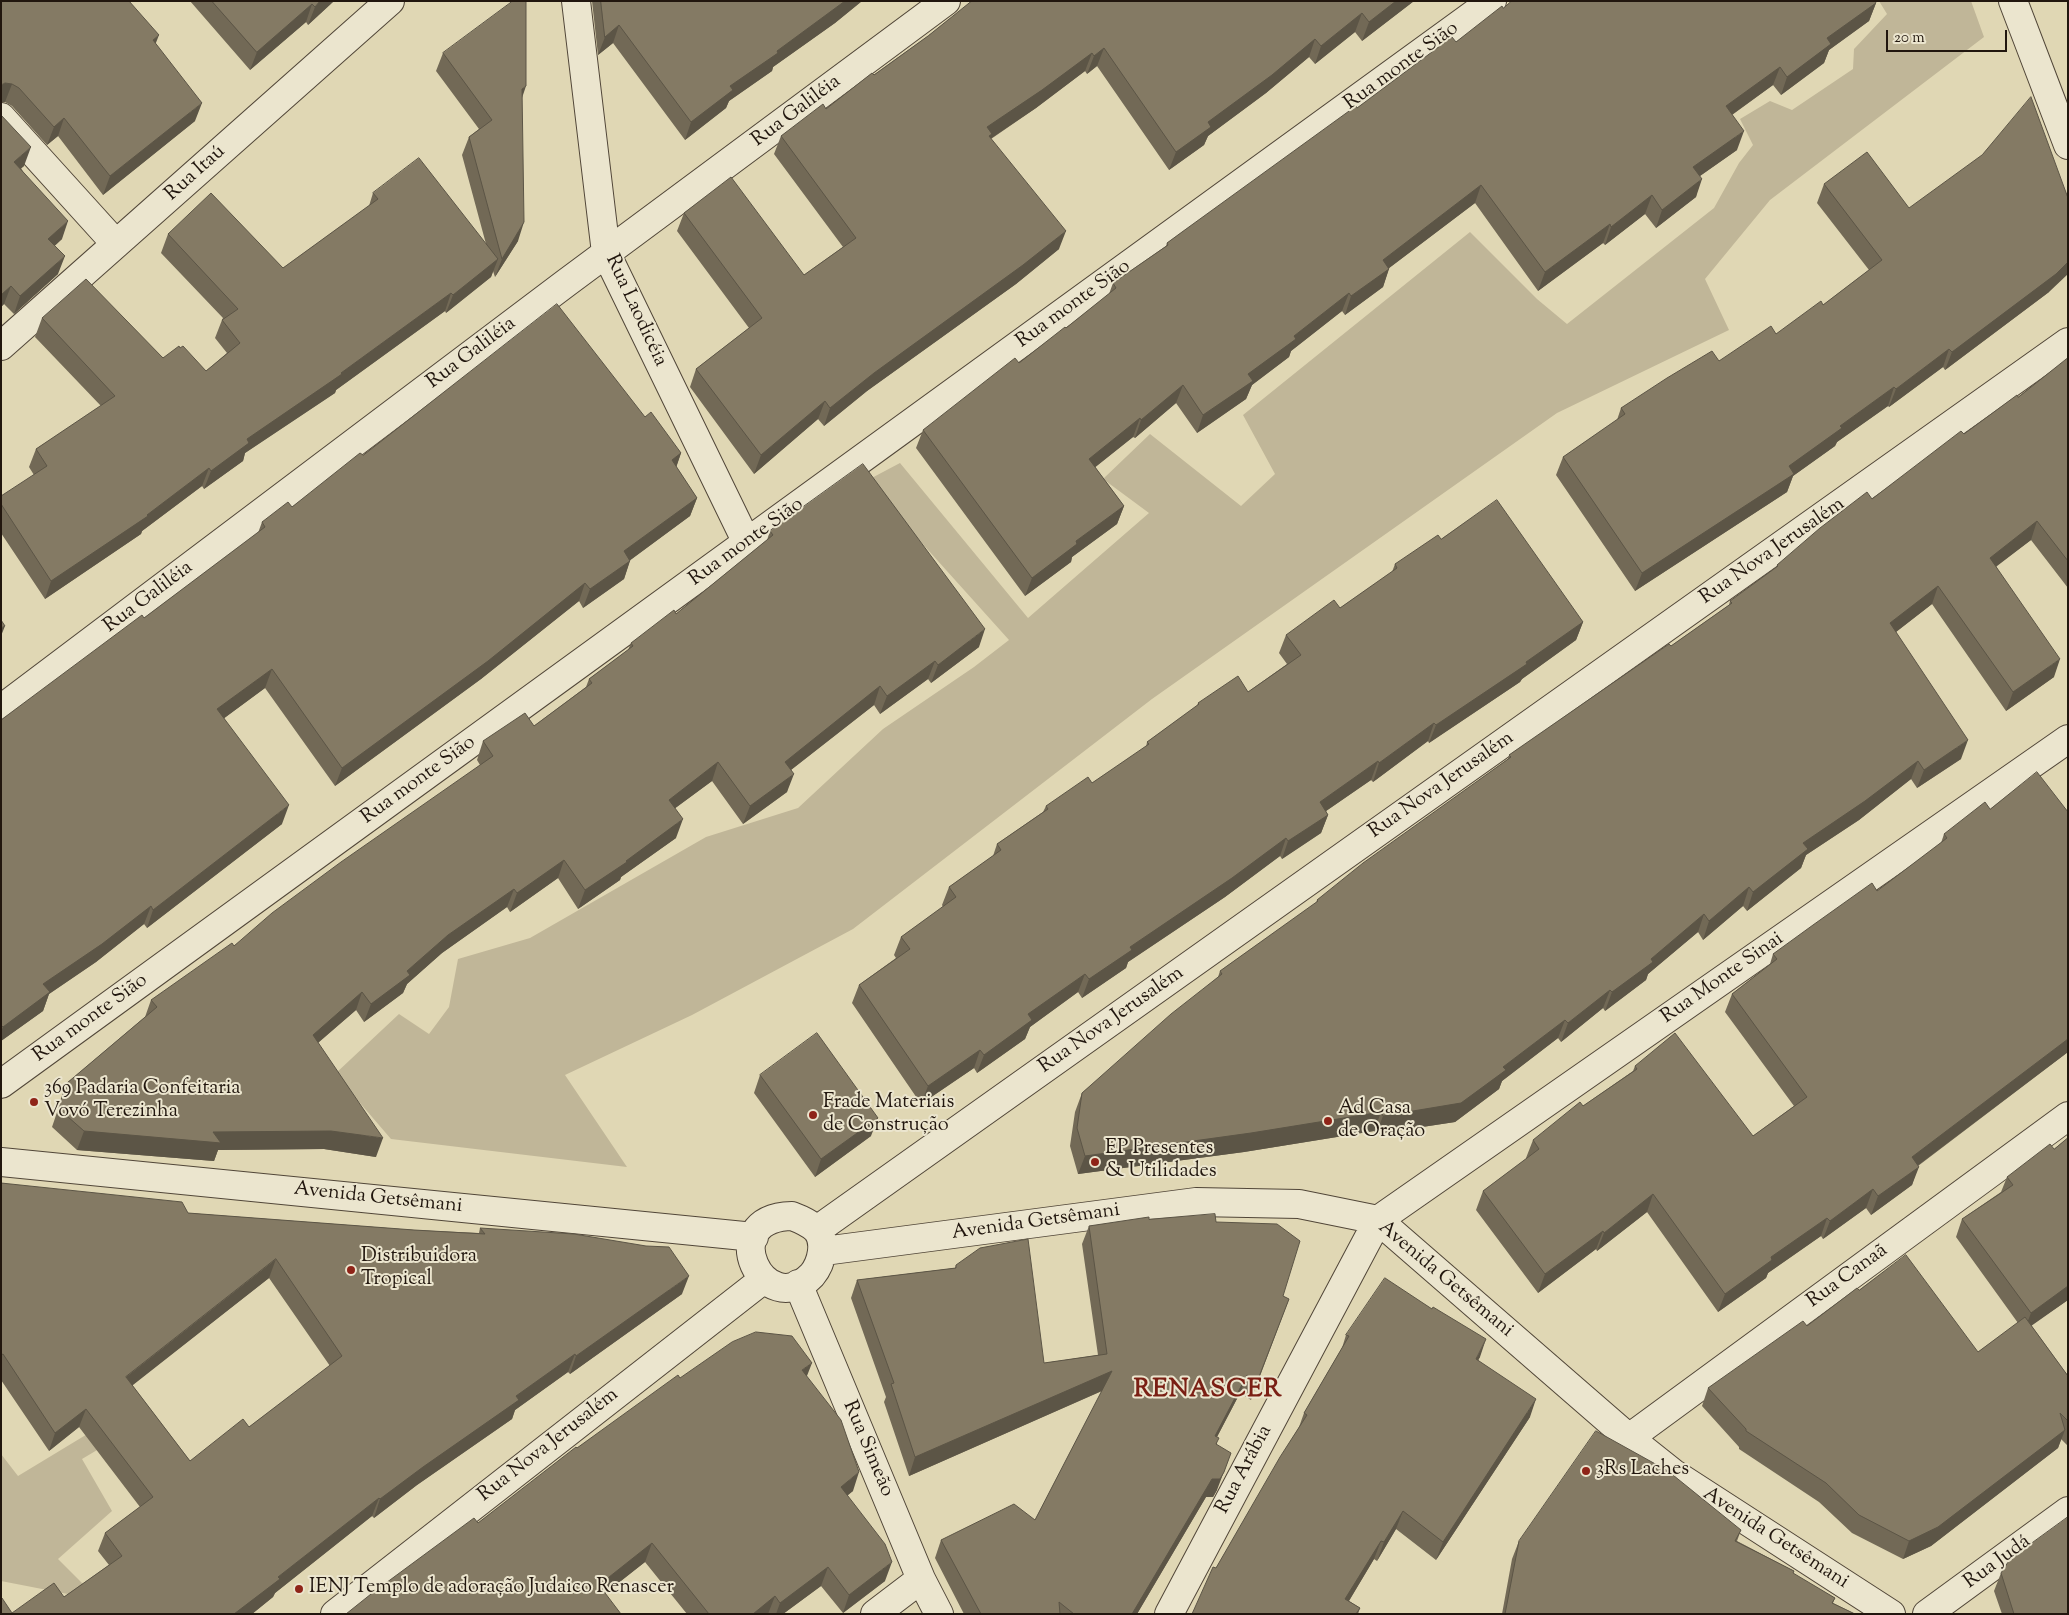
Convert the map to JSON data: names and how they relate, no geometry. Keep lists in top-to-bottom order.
{
  "streets": {
    "street": [
      "Rua monte Sião",
      "Rua Galiléia",
      "Rua Itaú",
      "Rua Laodicéia",
      "Rua Nova Jerusalém",
      "Rua Monte Sinai",
      "Avenida Getsêmani",
      "Rua Canaã",
      "Rua Simeão",
      "Rua Arábia",
      "Rua Judá"
    ]
  },
  "crossings": [
    ["Rua monte Sião", "Rua Laodicéia"],
    ["Rua Galiléia", "Rua Laodicéia"],
    ["Rua Nova Jerusalém", "Avenida Getsêmani"],
    ["Rua Nova Jerusalém", "Rua Simeão"],
    ["Rua Monte Sinai", "Avenida Getsêmani"],
    ["Rua Monte Sinai", "Rua Arábia"],
    ["Avenida Getsêmani", "Rua Canaã"],
    ["Avenida Getsêmani", "Rua Simeão"],
    ["Avenida Getsêmani", "Rua Arábia"]
  ],
  "districts": ["RENASCER"],
  "places": [
    "369 Padaria Confeitaria Vovó Terezinha",
    "Frade Materiais de Construção",
    "Ad Casa de Oração",
    "EP Presentes & Utilidades",
    "Distribuidora Tropical",
    "3Rs Laches",
    "IENJ Templo de adoração Judaico Renascer"
  ],
  "scale_bar": "20 m"
}
